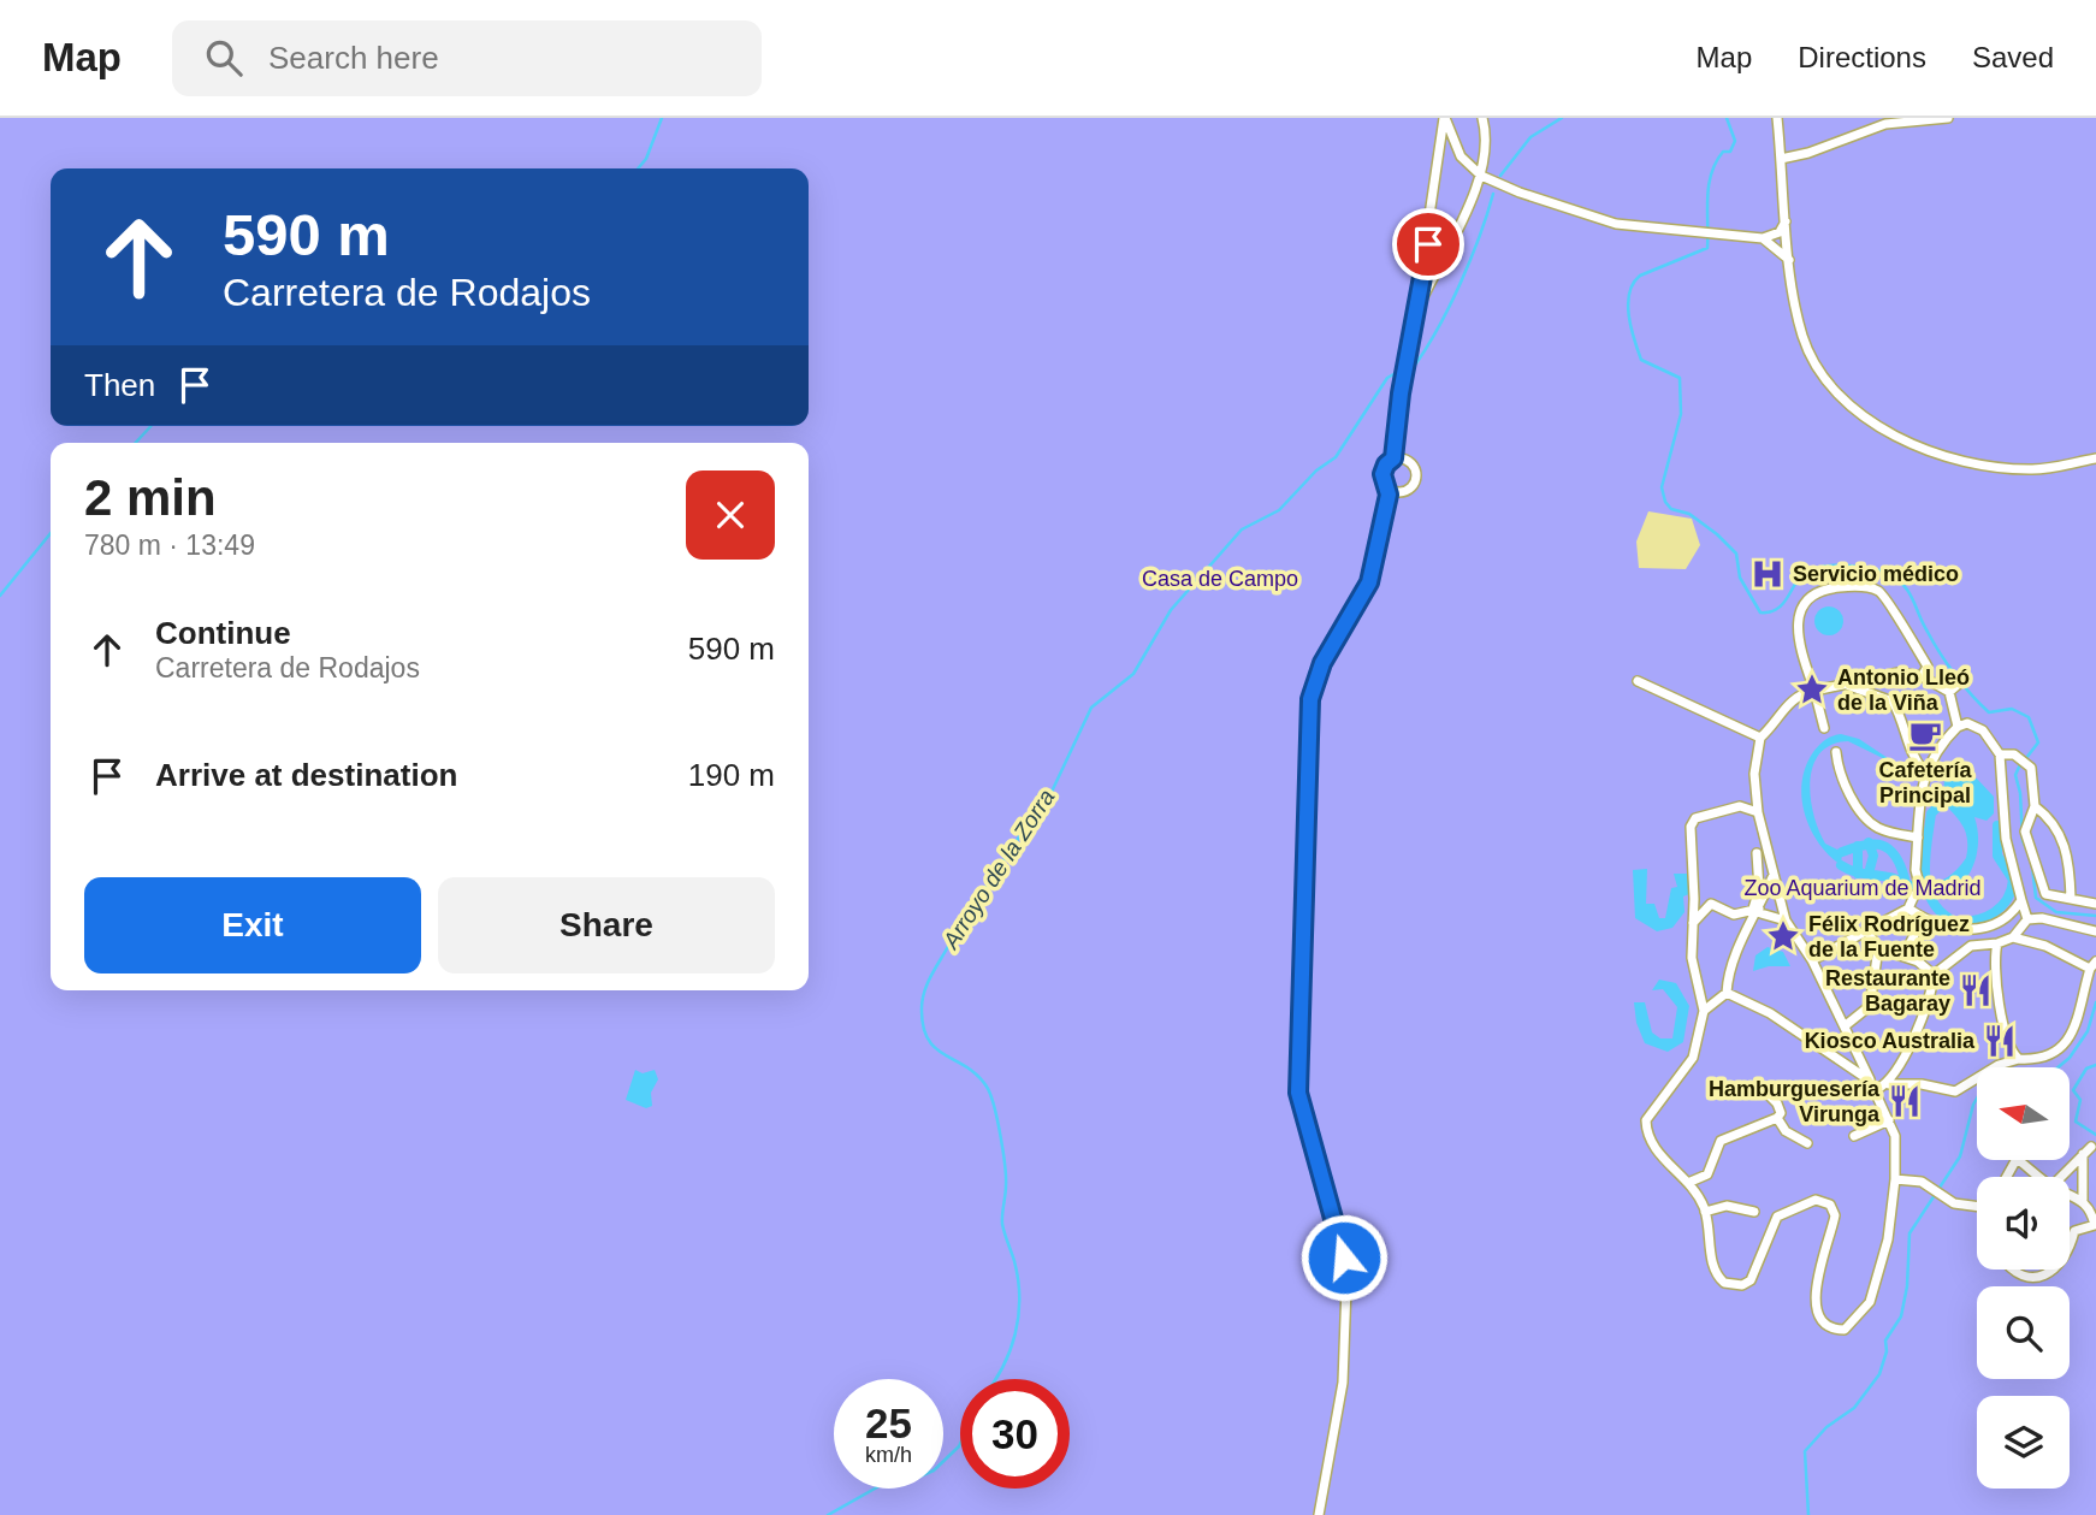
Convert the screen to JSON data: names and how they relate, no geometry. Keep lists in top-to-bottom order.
{
  "water": ["Arroyo de la Zorra"],
  "parks": ["Casa de Campo", "Zoo Aquarium de Madrid"],
  "places": {
    "hospital": ["Servicio médico"],
    "place": ["Antonio Lleó de la Viña", "Félix Rodríguez de la Fuente"],
    "cafe": ["Cafetería Principal"],
    "restaurant": ["Restaurante Bagaray", "Kiosco Australia", "Hamburguesería Virunga"]
  },
  "north": "left",
  "page": {
    "header": "Map",
    "search": "Search here",
    "nav": ["Map", "Directions", "Saved"],
    "turn": ["590 m", "Carretera de Rodajos"],
    "then": "Then",
    "heading": ["2 min", "780 m · 13:49"],
    "list": [
      {
        "name": "Continue",
        "note": "Carretera de Rodajos",
        "value": "590 m"
      },
      {
        "name": "Arrive at destination",
        "value": "190 m"
      }
    ],
    "buttons": ["Exit", "Share"],
    "speed": "25 km/h",
    "limit": "30"
  }
}
